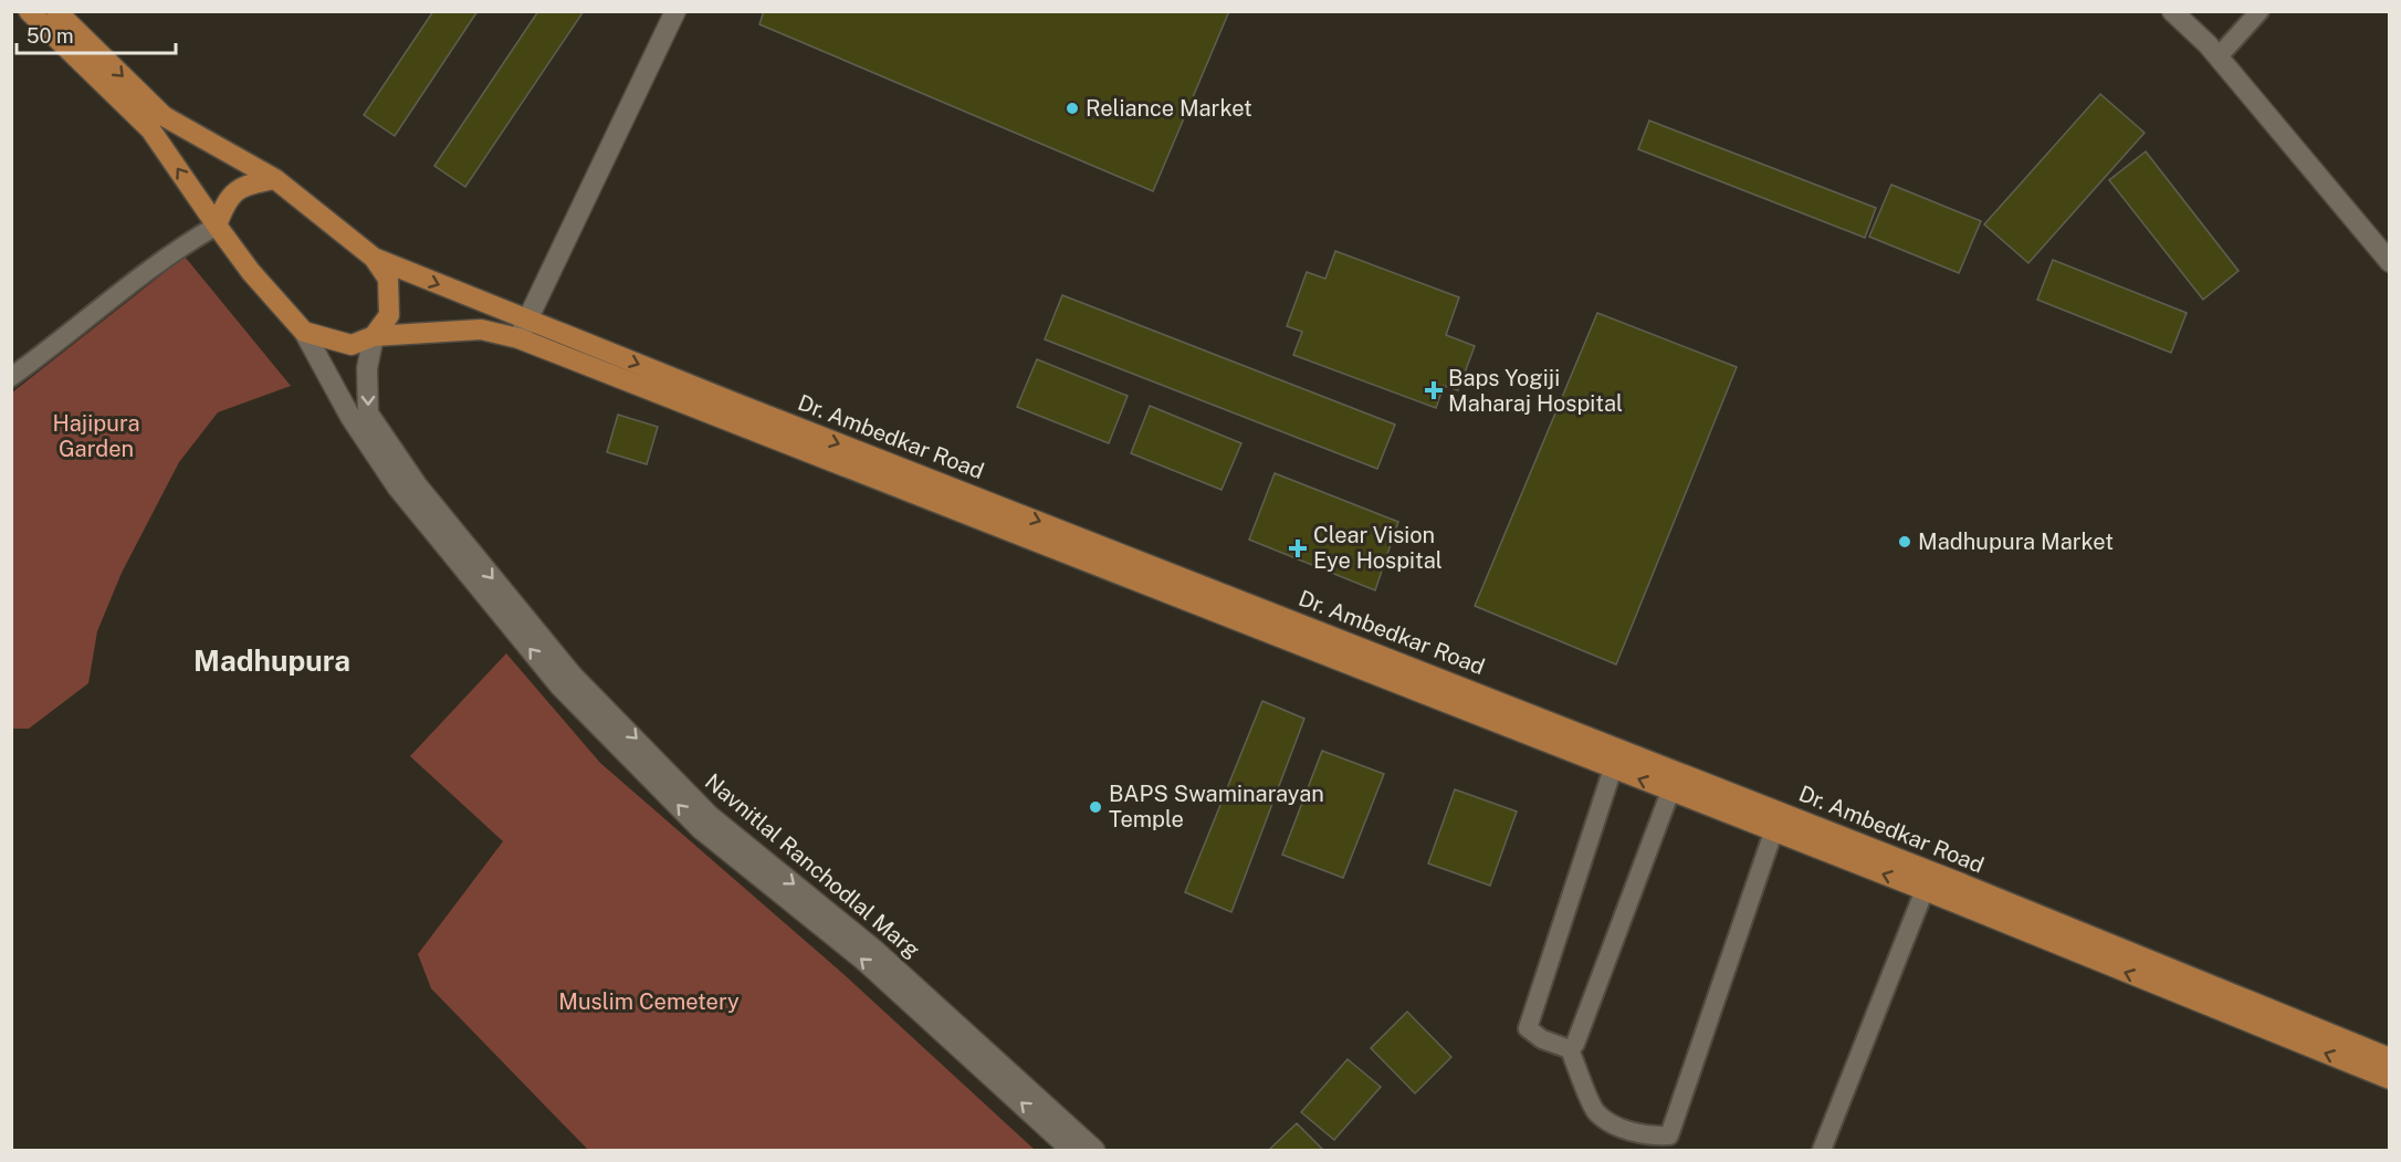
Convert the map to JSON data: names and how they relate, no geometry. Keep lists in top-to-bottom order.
{
  "streets": {
    "main road": ["Dr. Ambedkar Road", "Navnitlal Ranchodlal Marg"]
  },
  "crossings": [
    ["Dr. Ambedkar Road", "Navnitlal Ranchodlal Marg"]
  ],
  "districts": ["Madhupura"],
  "parks": ["Hajipura Garden", "Muslim Cemetery"],
  "places": {
    "other": ["Reliance Market", "Madhupura Market", "BAPS Swaminarayan Temple"],
    "health": ["Baps Yogiji Maharaj Hospital", "Clear Vision Eye Hospital"]
  },
  "scale_bar": "50 m"
}
